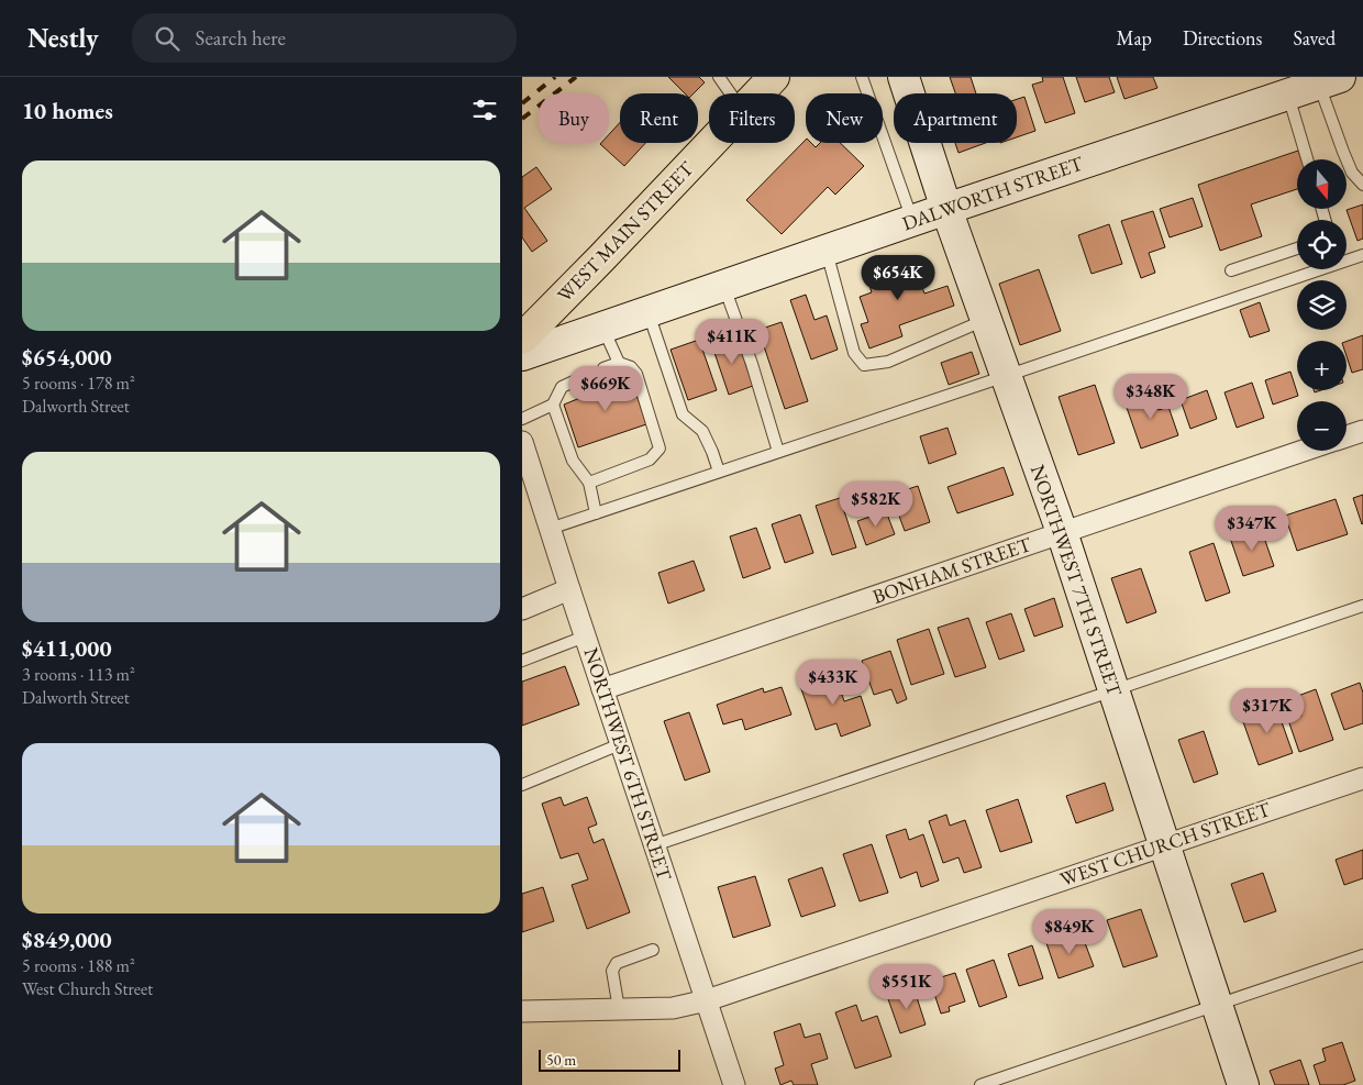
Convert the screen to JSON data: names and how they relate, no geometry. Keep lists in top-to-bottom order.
{
  "streets": {
    "main road": ["WEST MAIN STREET"],
    "street": [
      "DALWORTH STREET",
      "BONHAM STREET",
      "NORTHWEST 7TH STREET",
      "NORTHWEST 6TH STREET",
      "WEST CHURCH STREET"
    ]
  },
  "crossings": [
    ["DALWORTH STREET", "NORTHWEST 7TH STREET"],
    ["BONHAM STREET", "NORTHWEST 7TH STREET"],
    ["BONHAM STREET", "NORTHWEST 6TH STREET"],
    ["NORTHWEST 7TH STREET", "WEST CHURCH STREET"],
    ["NORTHWEST 6TH STREET", "WEST CHURCH STREET"]
  ],
  "scale_bar": "50 m",
  "north": "bottom",
  "page": {
    "header": "Nestly",
    "search": "Search here",
    "nav": ["Map", "Directions", "Saved"],
    "heading": "10 homes",
    "chip": [
      "Buy",
      "Rent",
      "Filters",
      "New",
      "Apartment"
    ],
    "list": [
      {
        "name": "$654,000",
        "note": "5 rooms · 178 m² · Dalworth Street"
      },
      {
        "name": "$411,000",
        "note": "3 rooms · 113 m² · Dalworth Street"
      },
      {
        "name": "$849,000",
        "note": "5 rooms · 188 m² · West Church Street"
      }
    ],
    "map_buttons": ["+", "−"],
    "price": [
      "$654K",
      "$411K",
      "$669K",
      "$348K",
      "$582K",
      "$347K",
      "$433K",
      "$317K",
      "$849K",
      "$551K"
    ],
    "scale": "50 m"
  }
}
